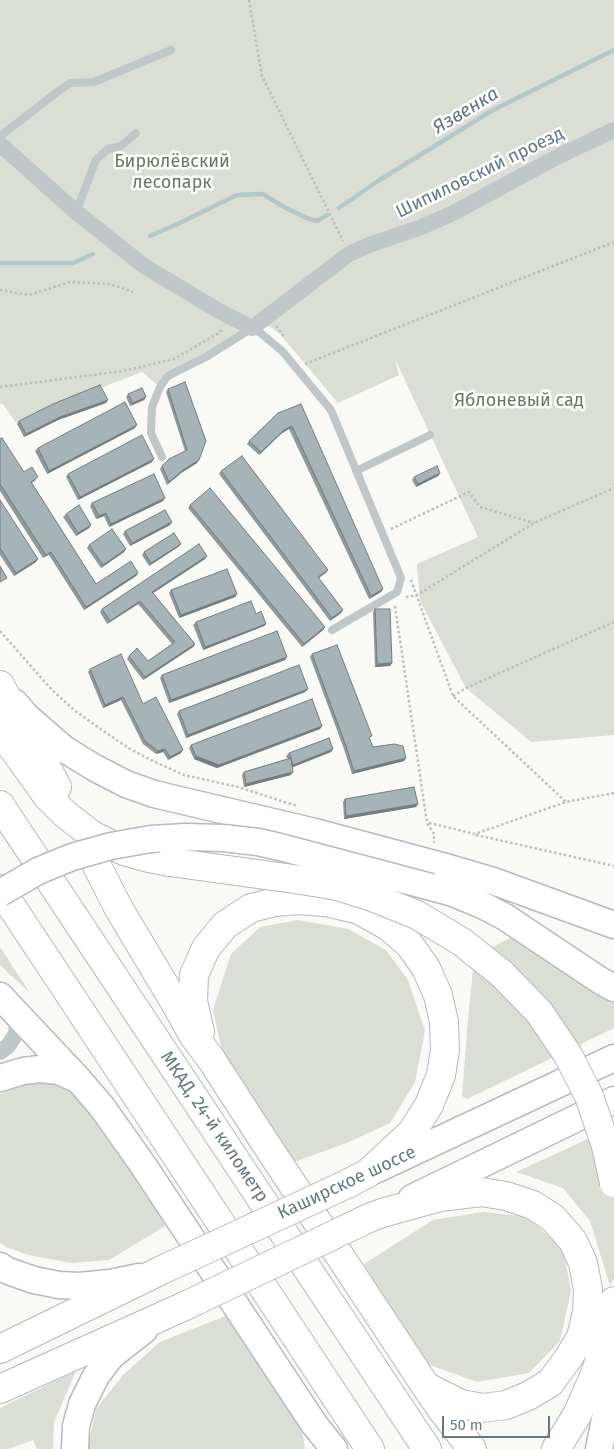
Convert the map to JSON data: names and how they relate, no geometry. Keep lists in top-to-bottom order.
{
  "streets": {
    "highway": ["МКАД, 24-й километр", "Каширское шоссе"],
    "street": ["Шипиловский проезд"]
  },
  "water": ["Язвенка"],
  "parks": ["Бирюлёвский лесопарк", "Яблоневый сад"],
  "scale_bar": "50 m"
}
